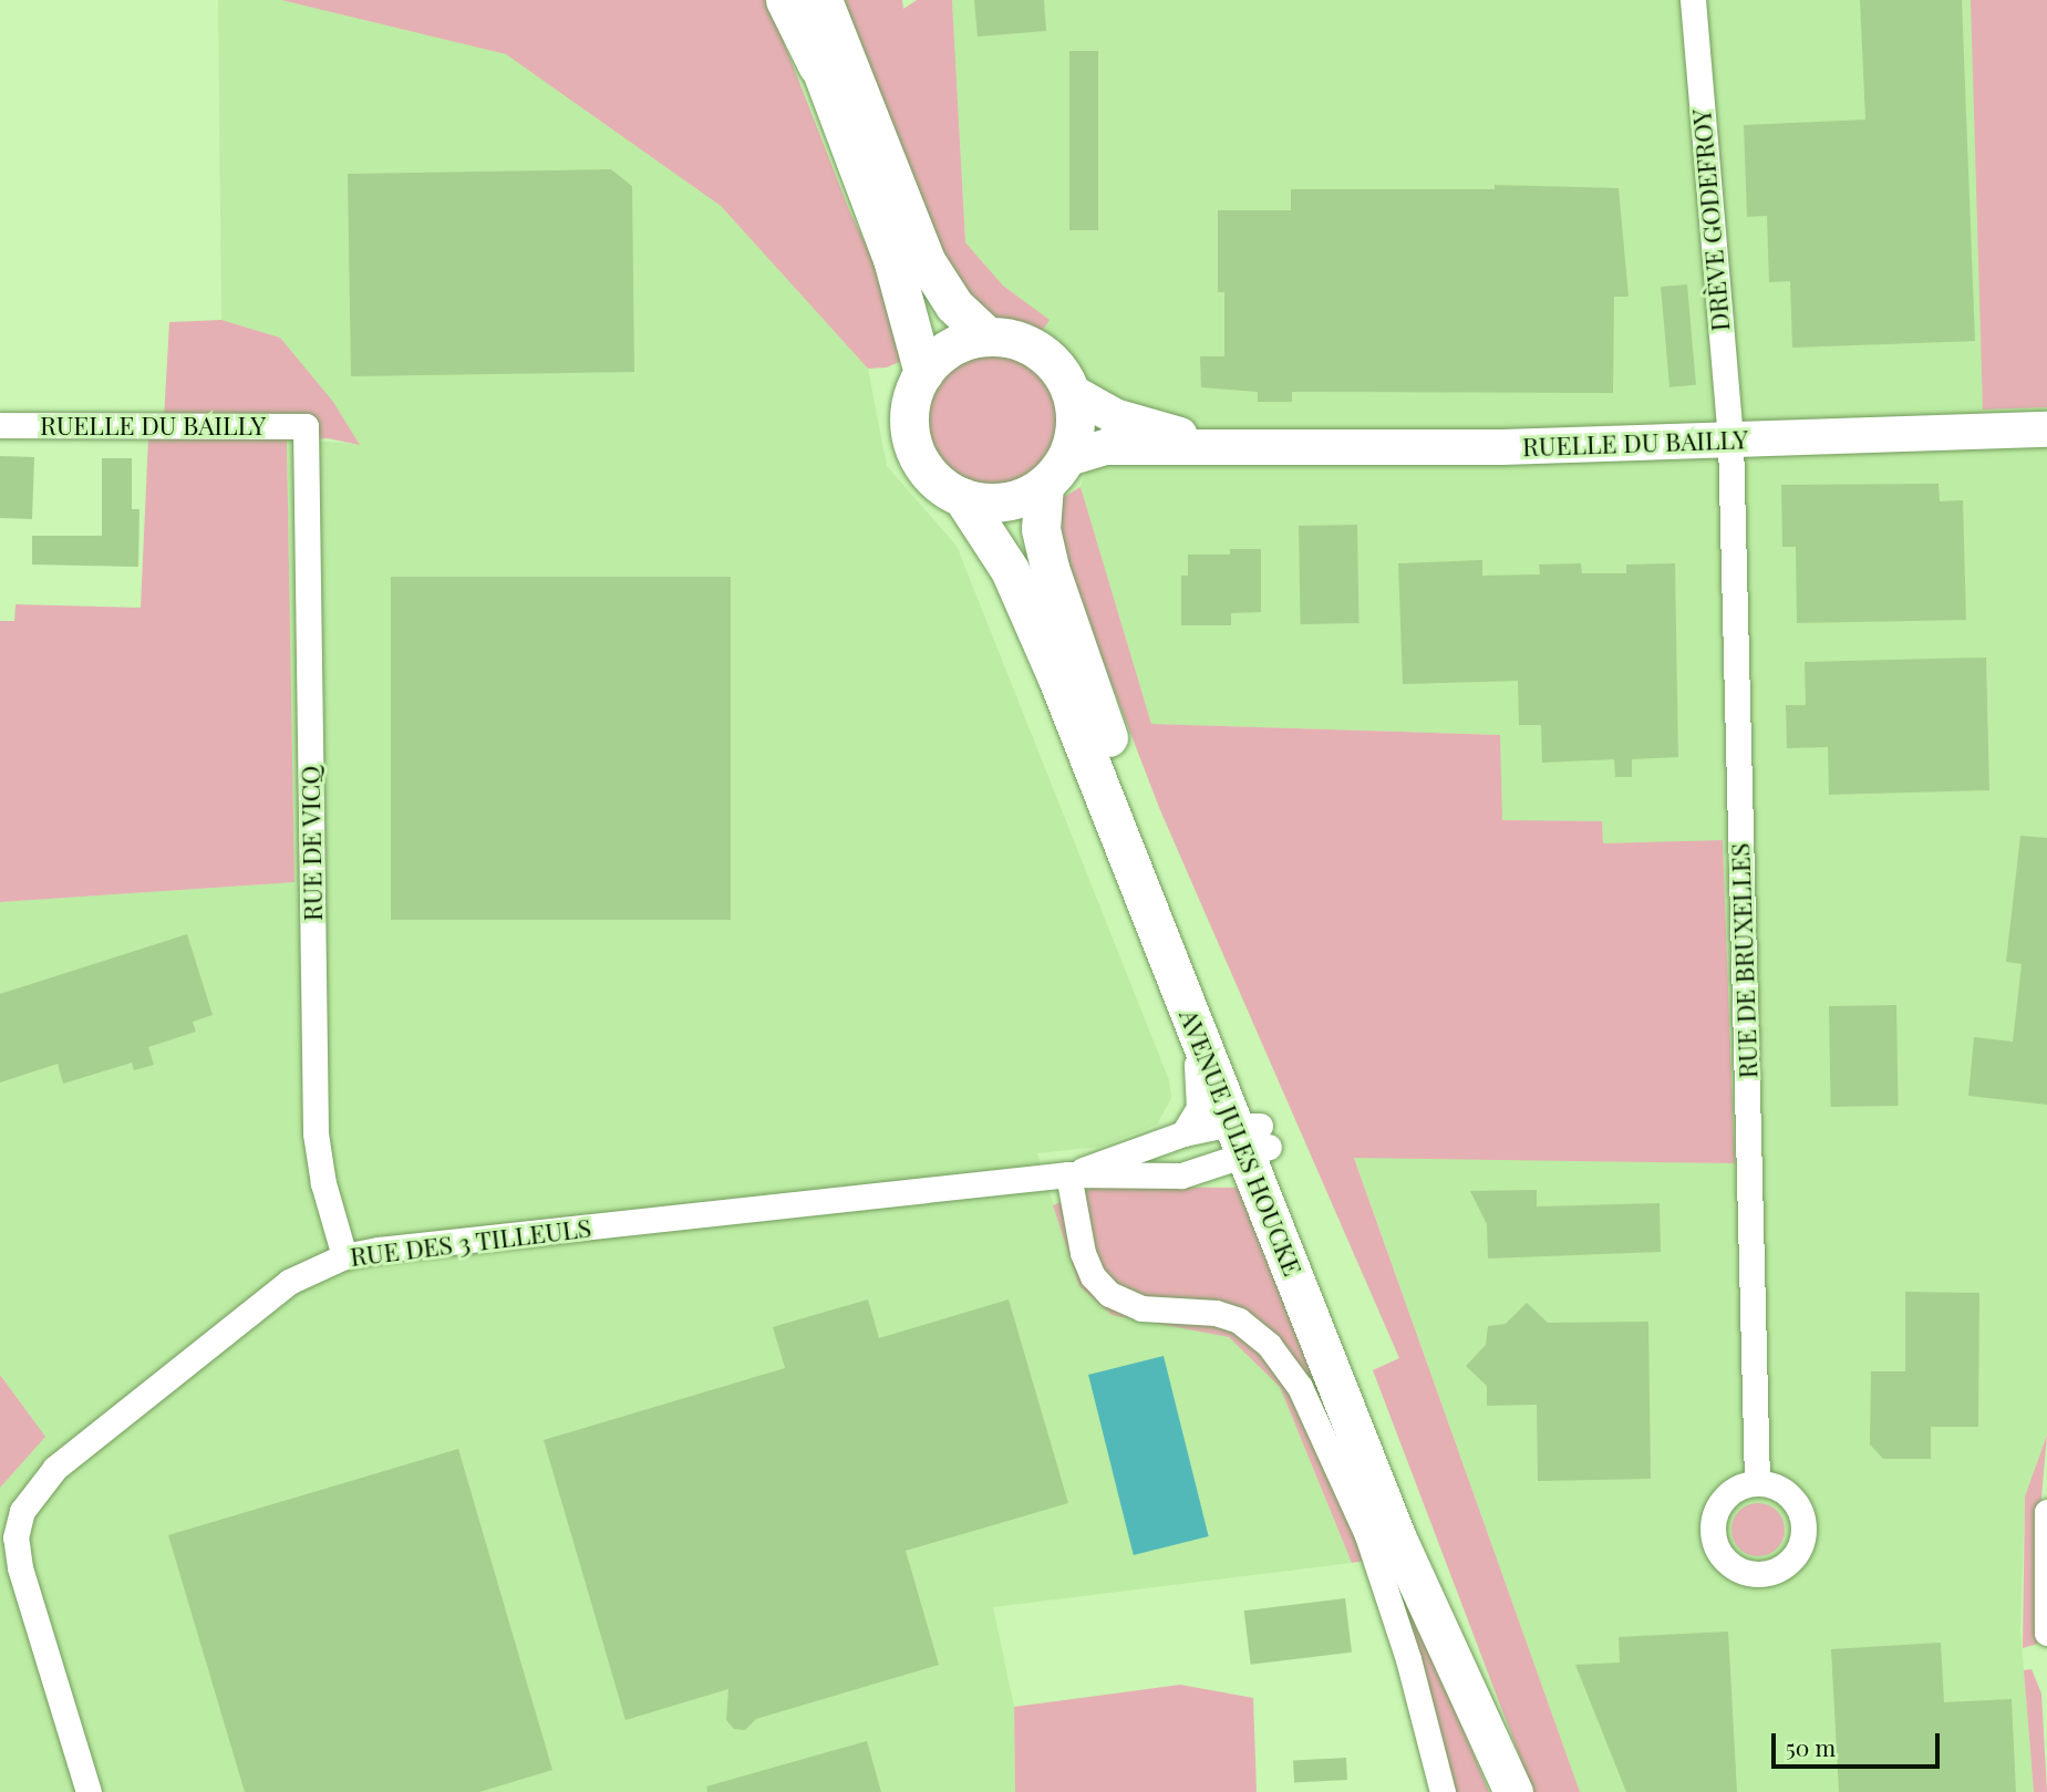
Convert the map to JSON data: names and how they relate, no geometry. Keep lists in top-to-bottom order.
{
  "streets": {
    "main road": ["AVENUE JULES HOUCKE"],
    "street": [
      "DRÈVE GODEFROY",
      "RUELLE DU BAILLY",
      "RUE DE VICQ",
      "RUE DE BRUXELLES",
      "RUE DES 3 TILLEULS"
    ]
  },
  "crossings": [
    ["DRÈVE GODEFROY", "RUELLE DU BAILLY"],
    ["DRÈVE GODEFROY", "RUE DE BRUXELLES"],
    ["RUELLE DU BAILLY", "RUE DE VICQ"],
    ["RUELLE DU BAILLY", "RUE DE BRUXELLES"],
    ["RUELLE DU BAILLY", "AVENUE JULES HOUCKE"],
    ["RUE DE VICQ", "RUE DES 3 TILLEULS"],
    ["AVENUE JULES HOUCKE", "RUE DES 3 TILLEULS"]
  ],
  "scale_bar": "50 m"
}
